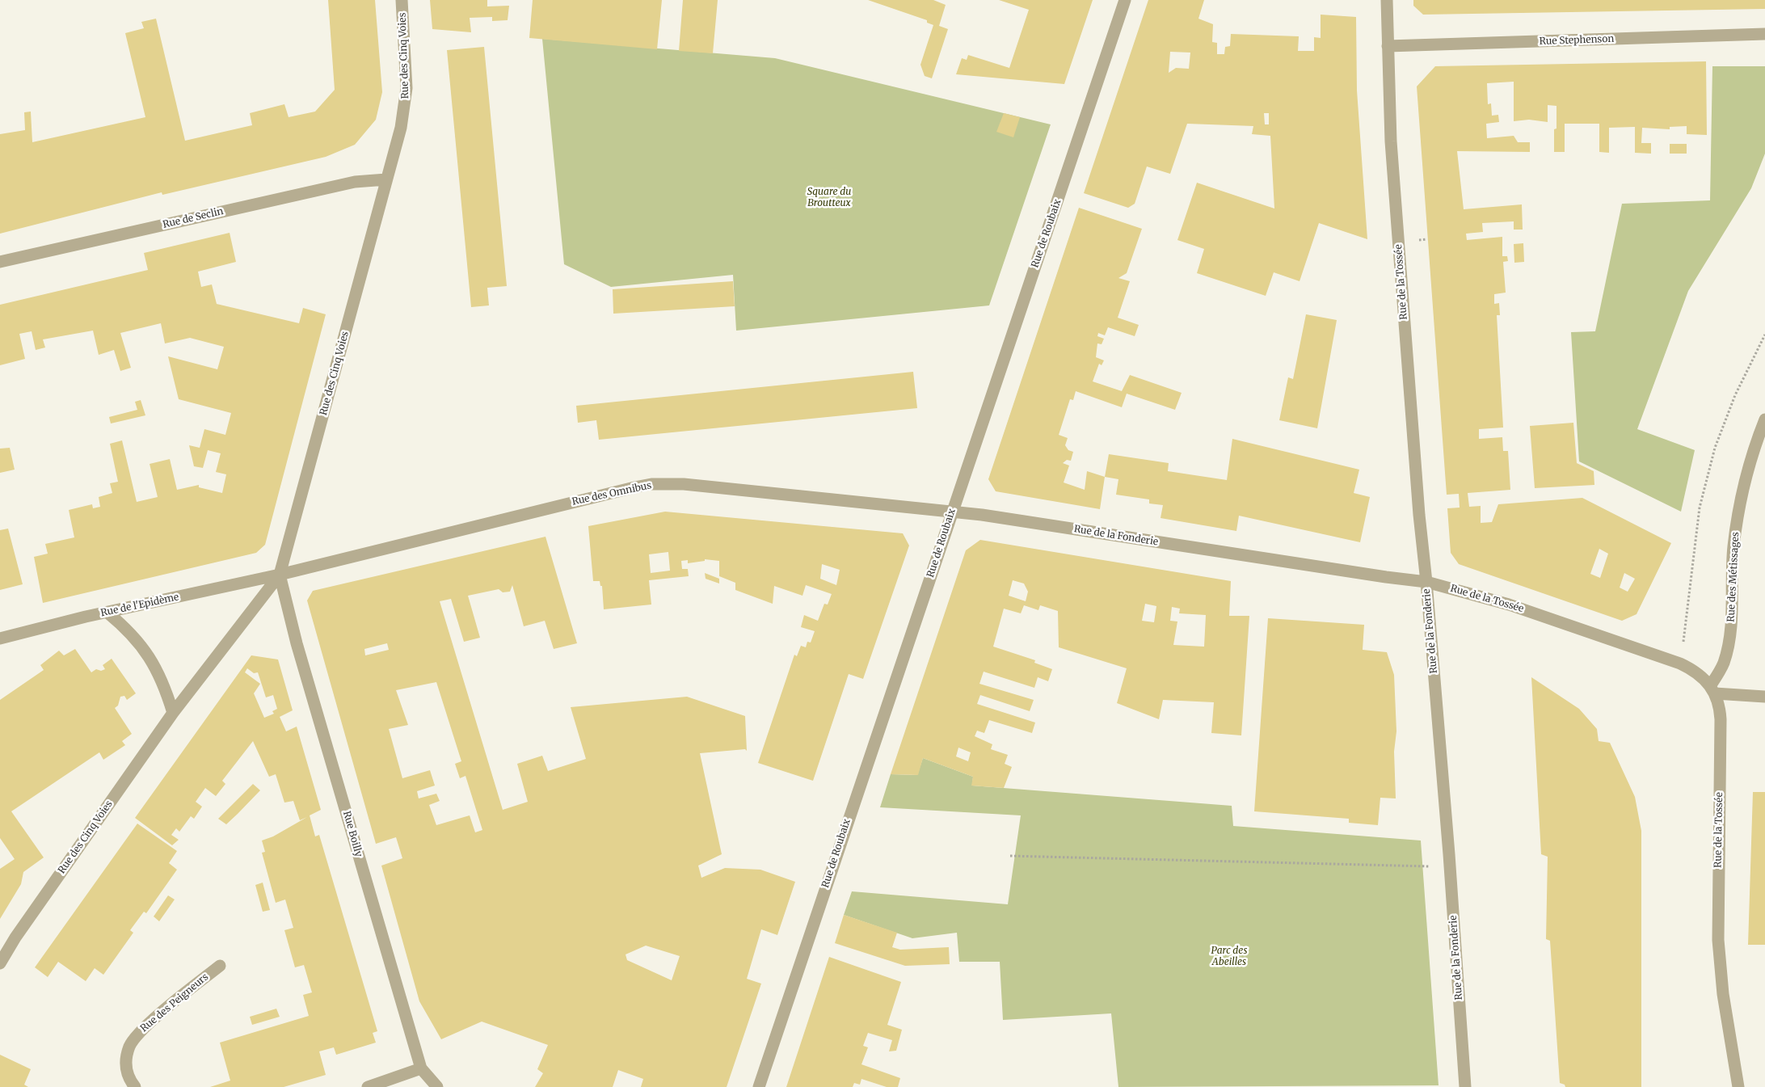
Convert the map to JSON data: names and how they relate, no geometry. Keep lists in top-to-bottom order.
{
  "streets": {
    "street": [
      "Rue Stephenson",
      "Rue des Cinq Voies",
      "Rue de Seclin",
      "Rue de Roubaix",
      "Rue de la Tossée",
      "Rue des Omnibus",
      "Rue de la Fonderie",
      "Rue des Métissages",
      "Rue de l'Epidème",
      "Rue Boilly",
      "Rue des Peigneurs"
    ]
  },
  "crossings": [
    ["Rue Stephenson", "Rue de la Tossée"],
    ["Rue des Cinq Voies", "Rue de Seclin"],
    ["Rue des Cinq Voies", "Rue des Omnibus"],
    ["Rue des Cinq Voies", "Rue de l'Epidème"],
    ["Rue des Cinq Voies", "Rue Boilly"],
    ["Rue de Roubaix", "Rue des Omnibus"],
    ["Rue de Roubaix", "Rue de la Fonderie"],
    ["Rue de la Tossée", "Rue de la Fonderie"],
    ["Rue de la Tossée", "Rue des Métissages"],
    ["Rue des Omnibus", "Rue de la Fonderie"],
    ["Rue des Omnibus", "Rue de l'Epidème"],
    ["Rue des Omnibus", "Rue Boilly"],
    ["Rue de l'Epidème", "Rue Boilly"]
  ],
  "parks": ["Square du Broutteux", "Parc des Abeilles"]
}
